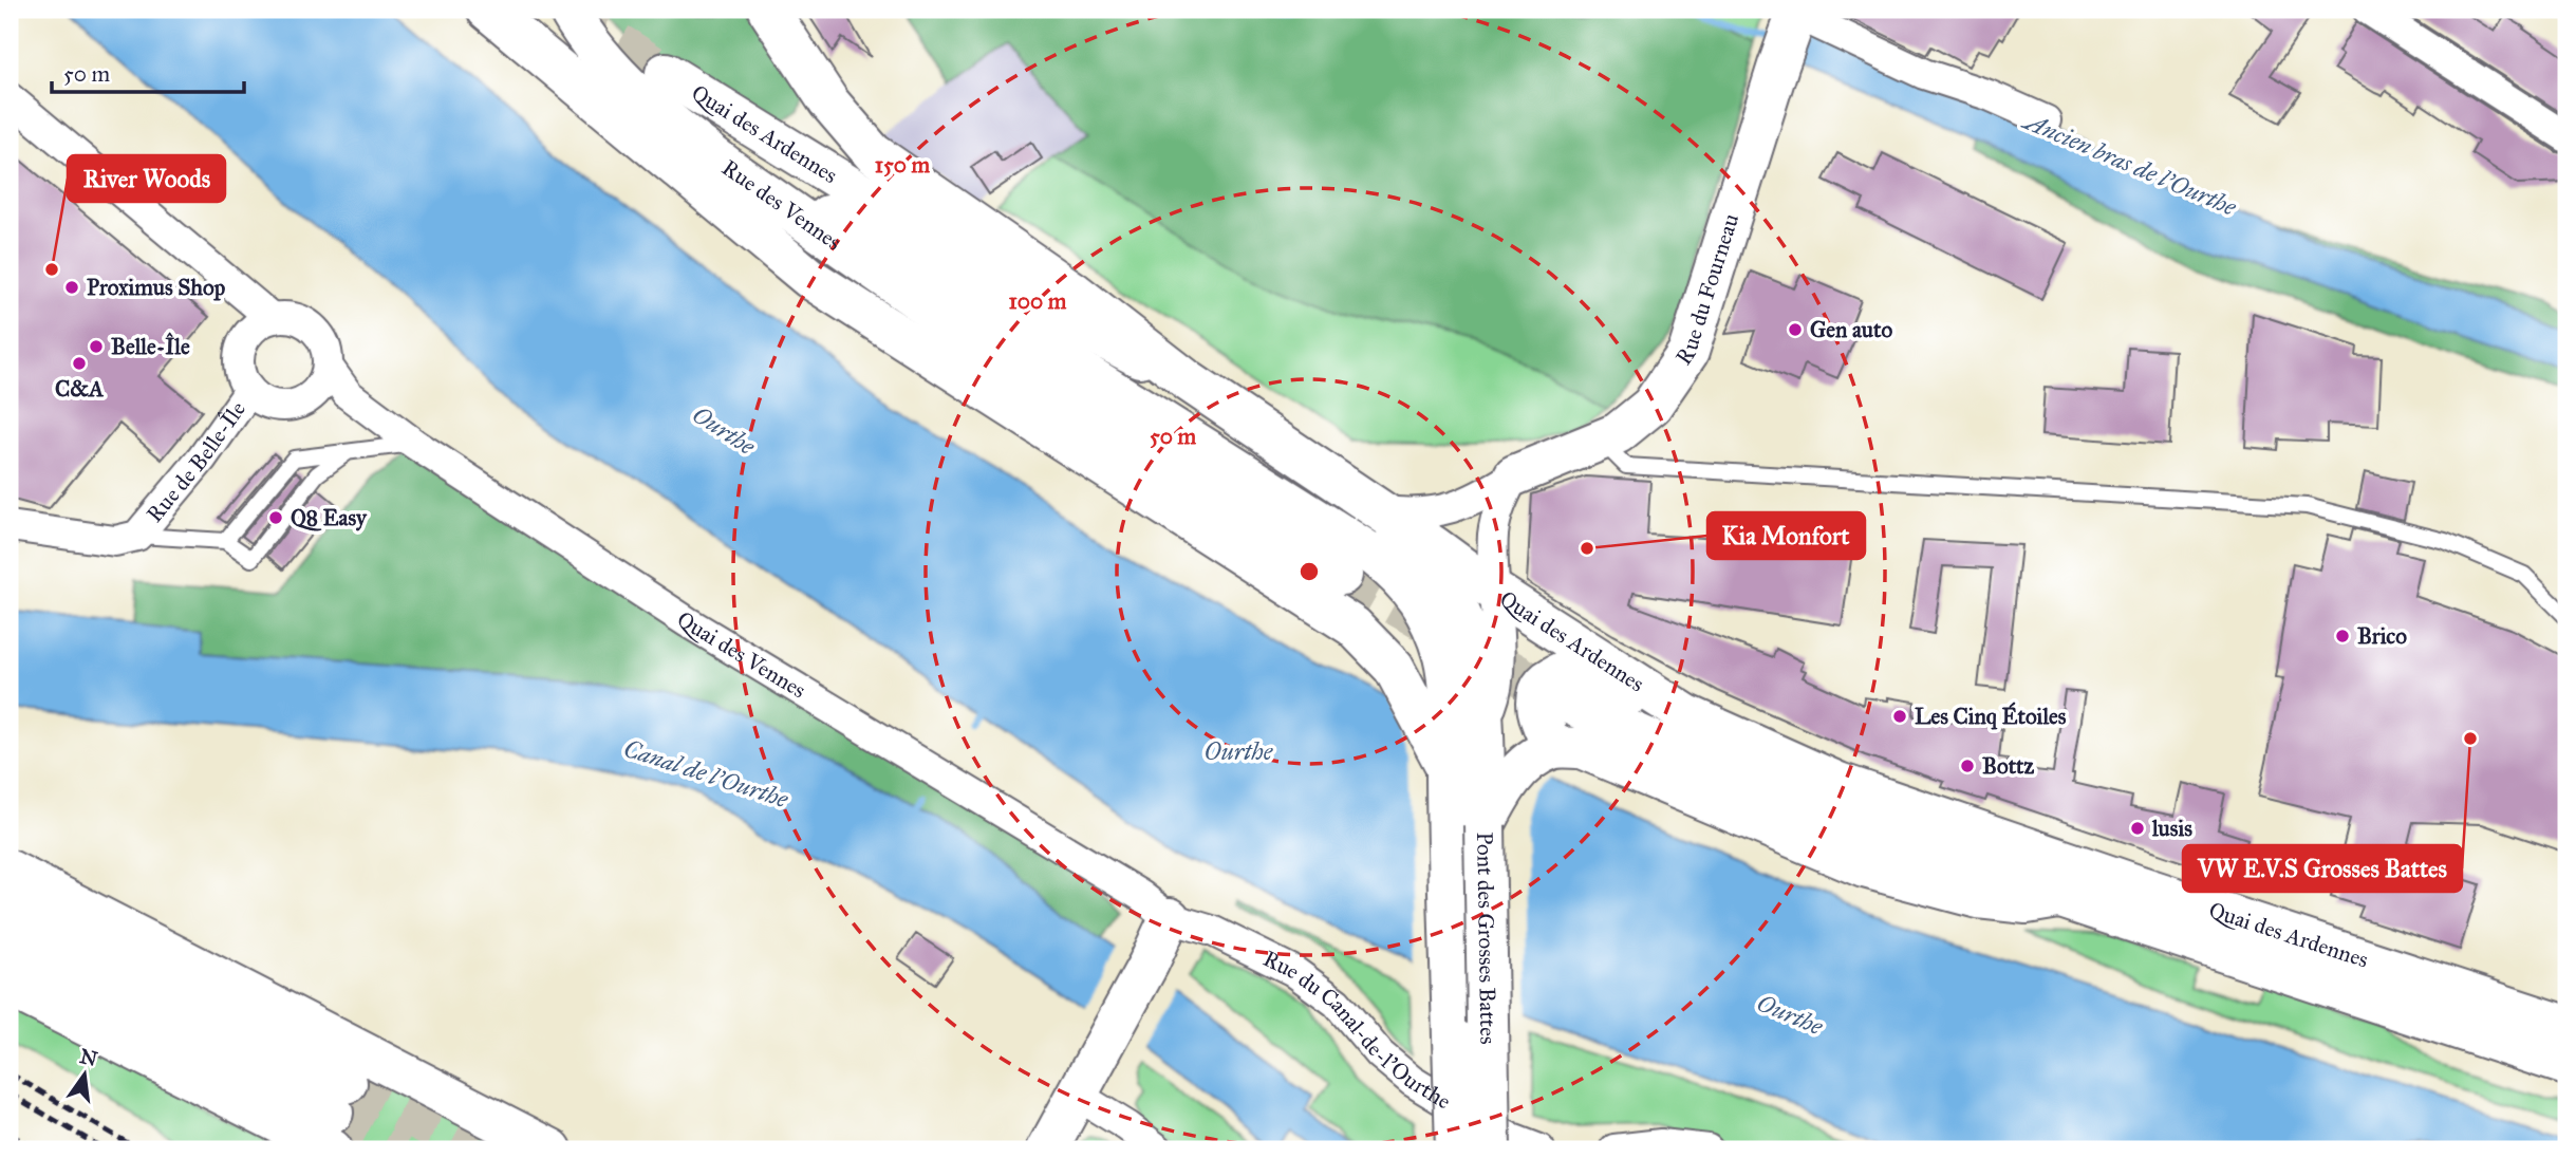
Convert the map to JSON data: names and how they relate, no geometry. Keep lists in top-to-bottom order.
{
  "streets": {
    "main road": [
      "Quai des Ardennes",
      "Rue des Vennes",
      "Rue du Fourneau",
      "Pont des Grosses Battes"
    ],
    "street": ["Rue de Belle-Île", "Quai des Vennes", "Rue du Canal-de-l'Ourthe"]
  },
  "crossings": [
    ["Quai des Ardennes", "Rue des Vennes"],
    ["Quai des Ardennes", "Rue du Fourneau"],
    ["Quai des Ardennes", "Pont des Grosses Battes"],
    ["Rue des Vennes", "Pont des Grosses Battes"],
    ["Rue du Fourneau", "Pont des Grosses Battes"],
    ["Rue de Belle-Île", "Quai des Vennes"],
    ["Quai des Vennes", "Rue du Canal-de-l'Ourthe"]
  ],
  "water": ["Ancien bras de l'Ourthe", "Ourthe", "Canal de l'Ourthe"],
  "places": [
    "River Woods",
    "Proximus Shop",
    "Gen auto",
    "Belle-Île",
    "C&A",
    "Q8 Easy",
    "Kia Monfort",
    "Brico",
    "Les Cinq Étoiles",
    "VW E.V.S Grosses Battes",
    "Bottz",
    "lusis"
  ],
  "scale_bar": "50 m",
  "north": "top",
  "rings": ["150 m", "100 m", "50 m"]
}
